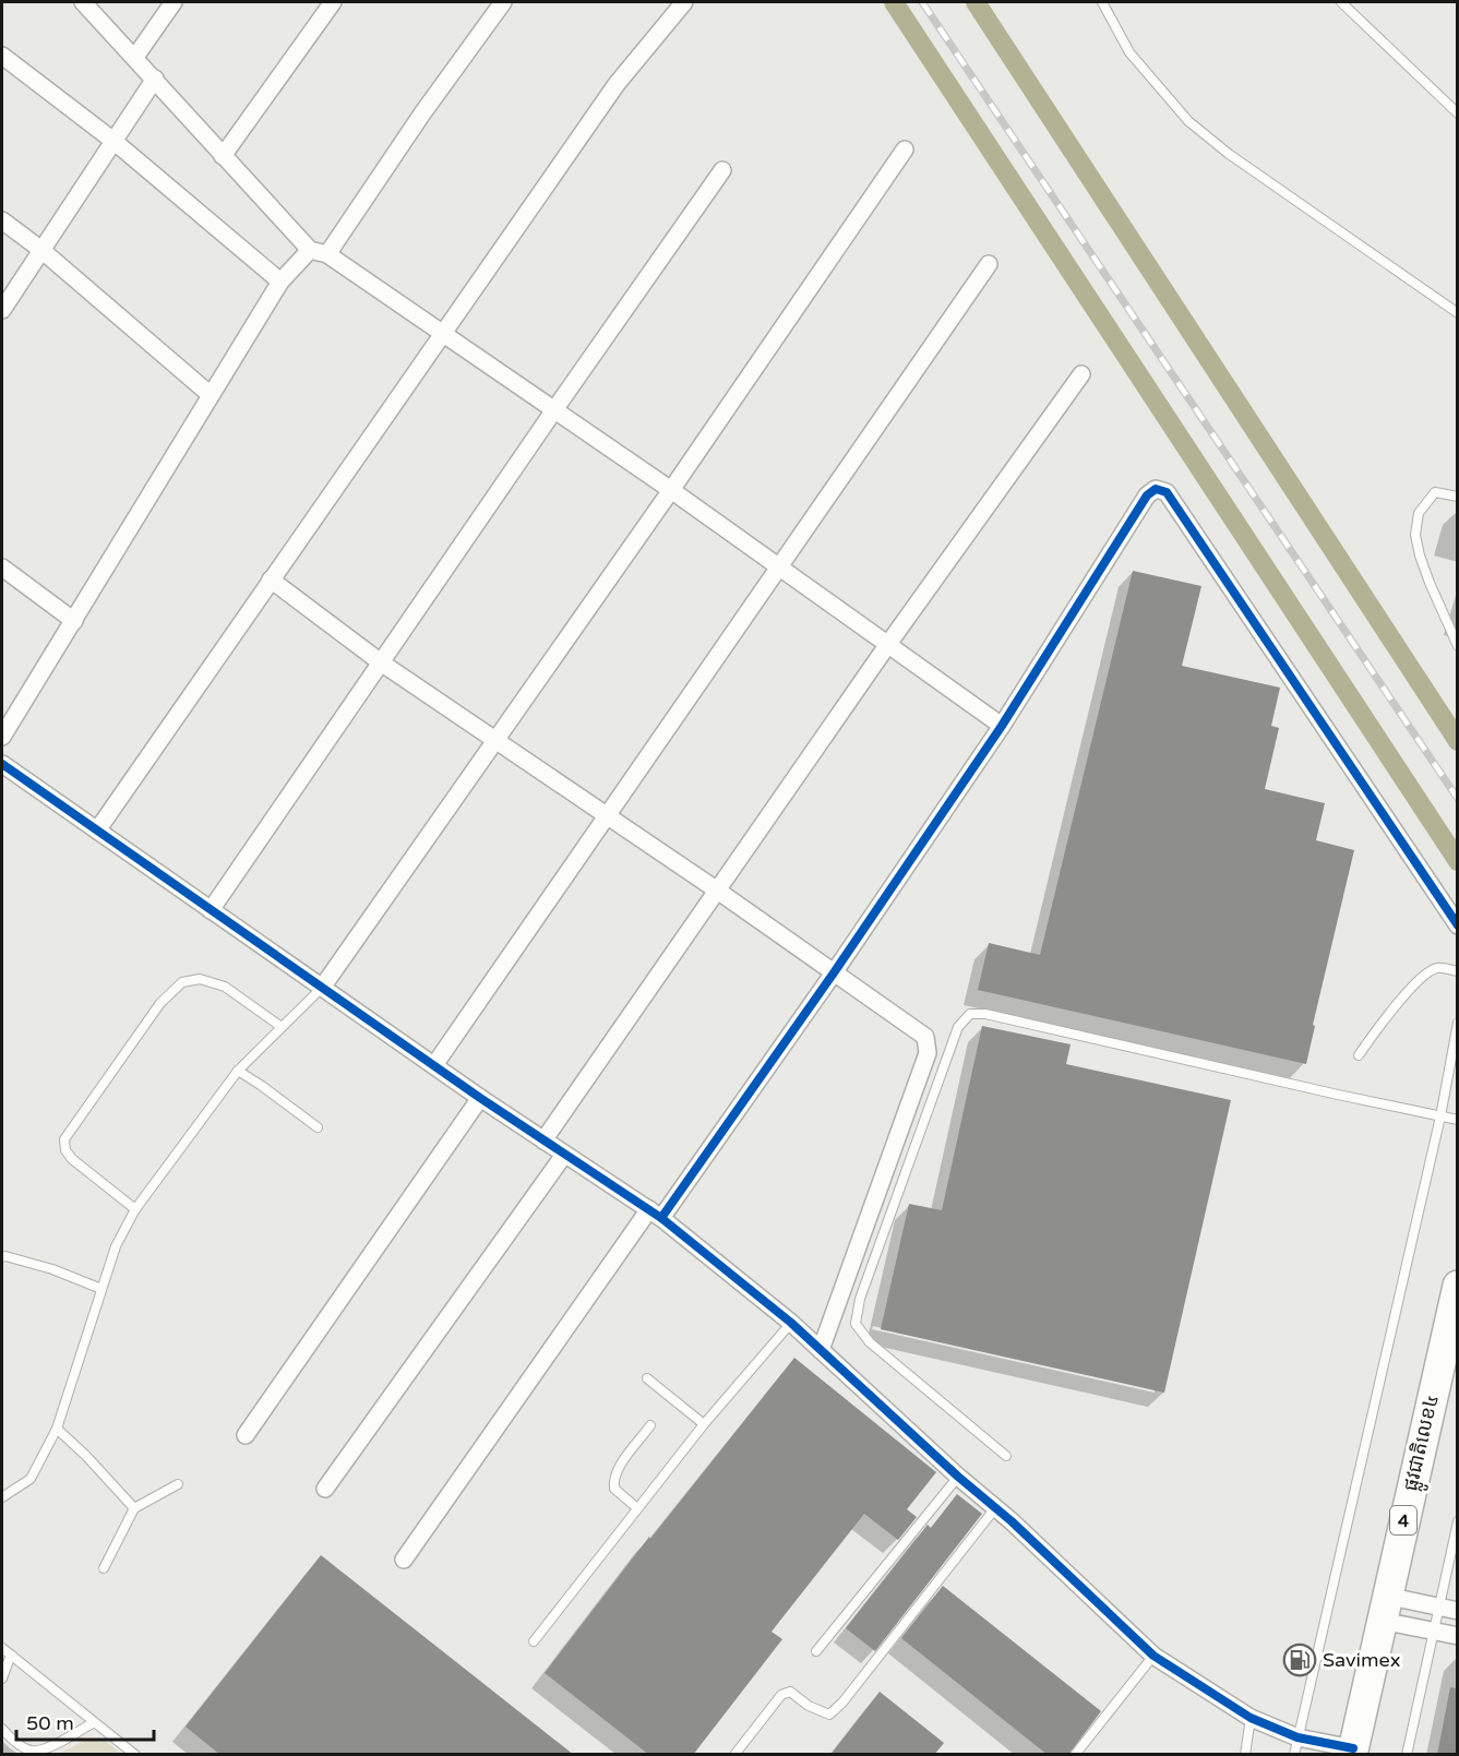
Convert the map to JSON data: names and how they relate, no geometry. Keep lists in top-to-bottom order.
{
  "streets": {
    "highway": ["ផ្លូវជាតិលេខ៤", "4"]
  },
  "places": {
    "fuel station": ["Savimex"]
  },
  "scale_bar": "50 m"
}
